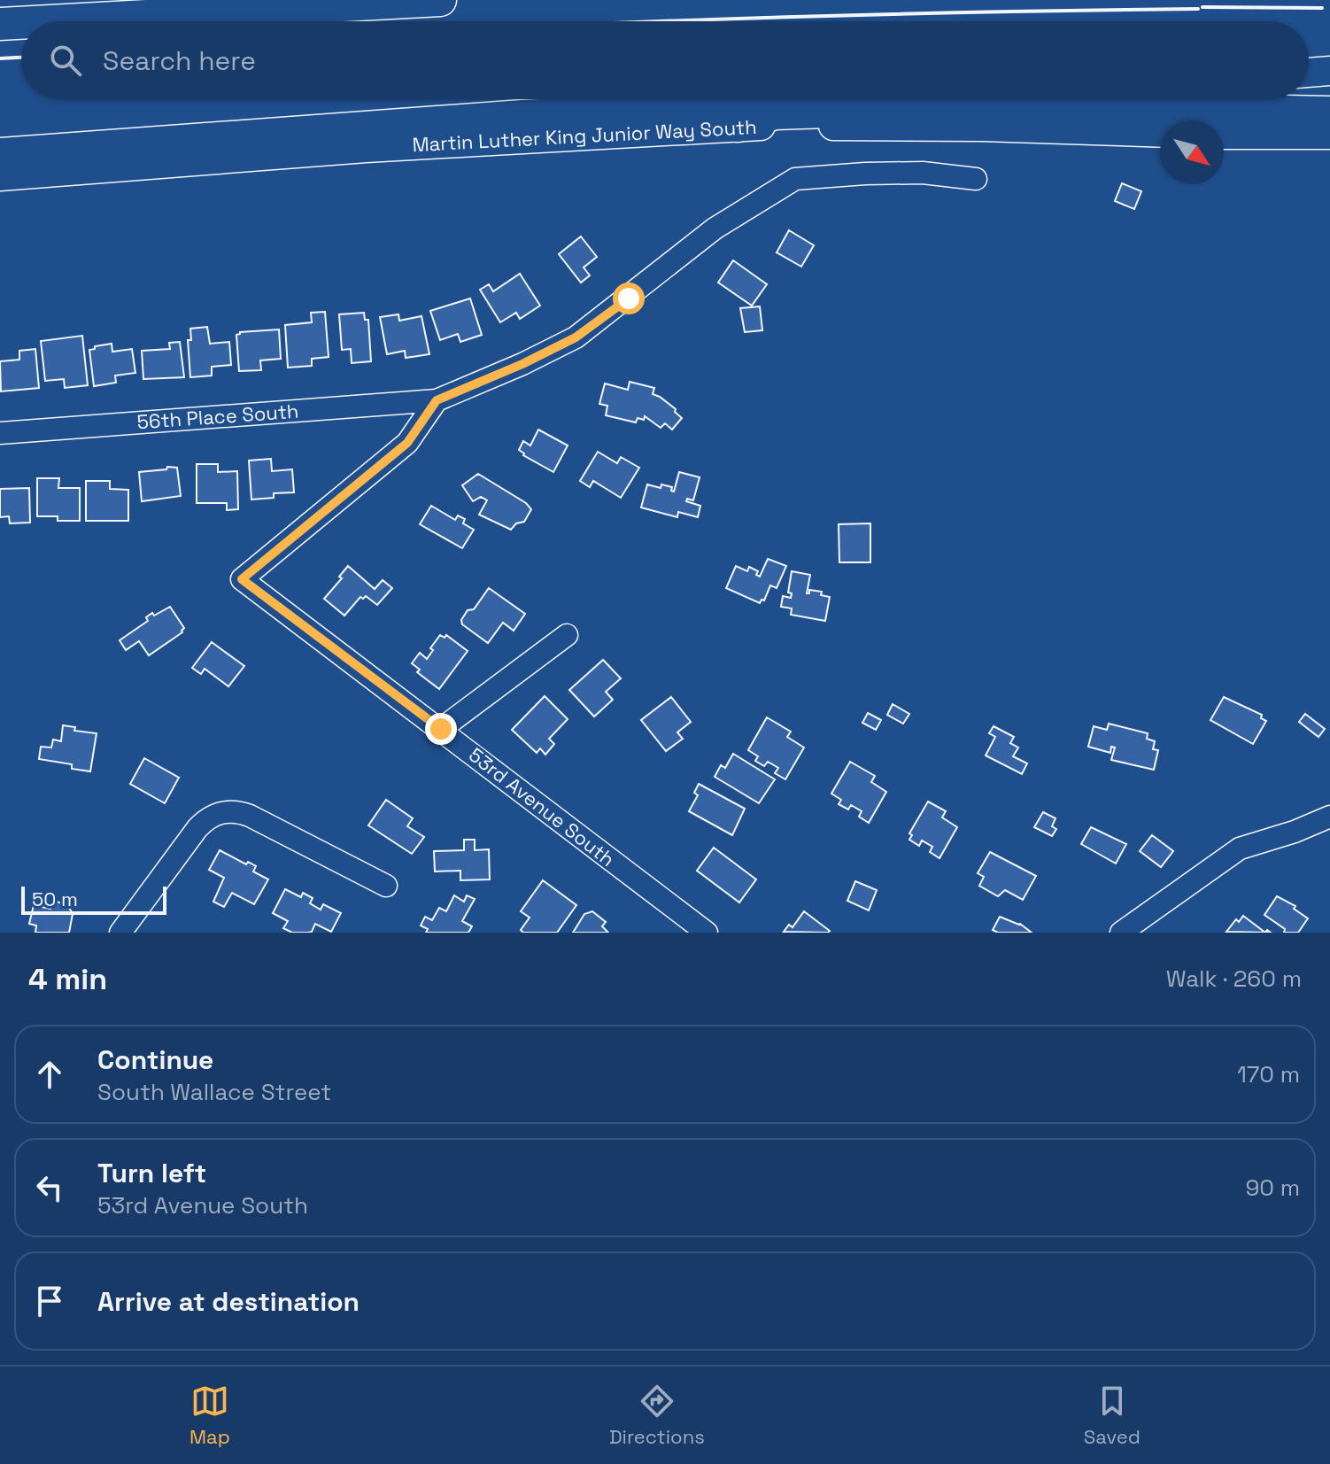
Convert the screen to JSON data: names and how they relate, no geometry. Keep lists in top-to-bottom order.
{
  "streets": {
    "main road": ["Martin Luther King Junior Way South"],
    "street": ["56th Place South", "53rd Avenue South"]
  },
  "crossings": [
    ["56th Place South", "53rd Avenue South"]
  ],
  "scale_bar": "50 m",
  "north": "bottom right",
  "page": {
    "search": "Search here",
    "scale": "50 m",
    "heading": ["4 min", "Walk · 260 m"],
    "list": [
      ["Continue", "South Wallace Street", "170 m"],
      ["Turn left", "53rd Avenue South", "90 m"],
      "Arrive at destination"
    ],
    "nav": ["Map", "Directions", "Saved"]
  }
}
